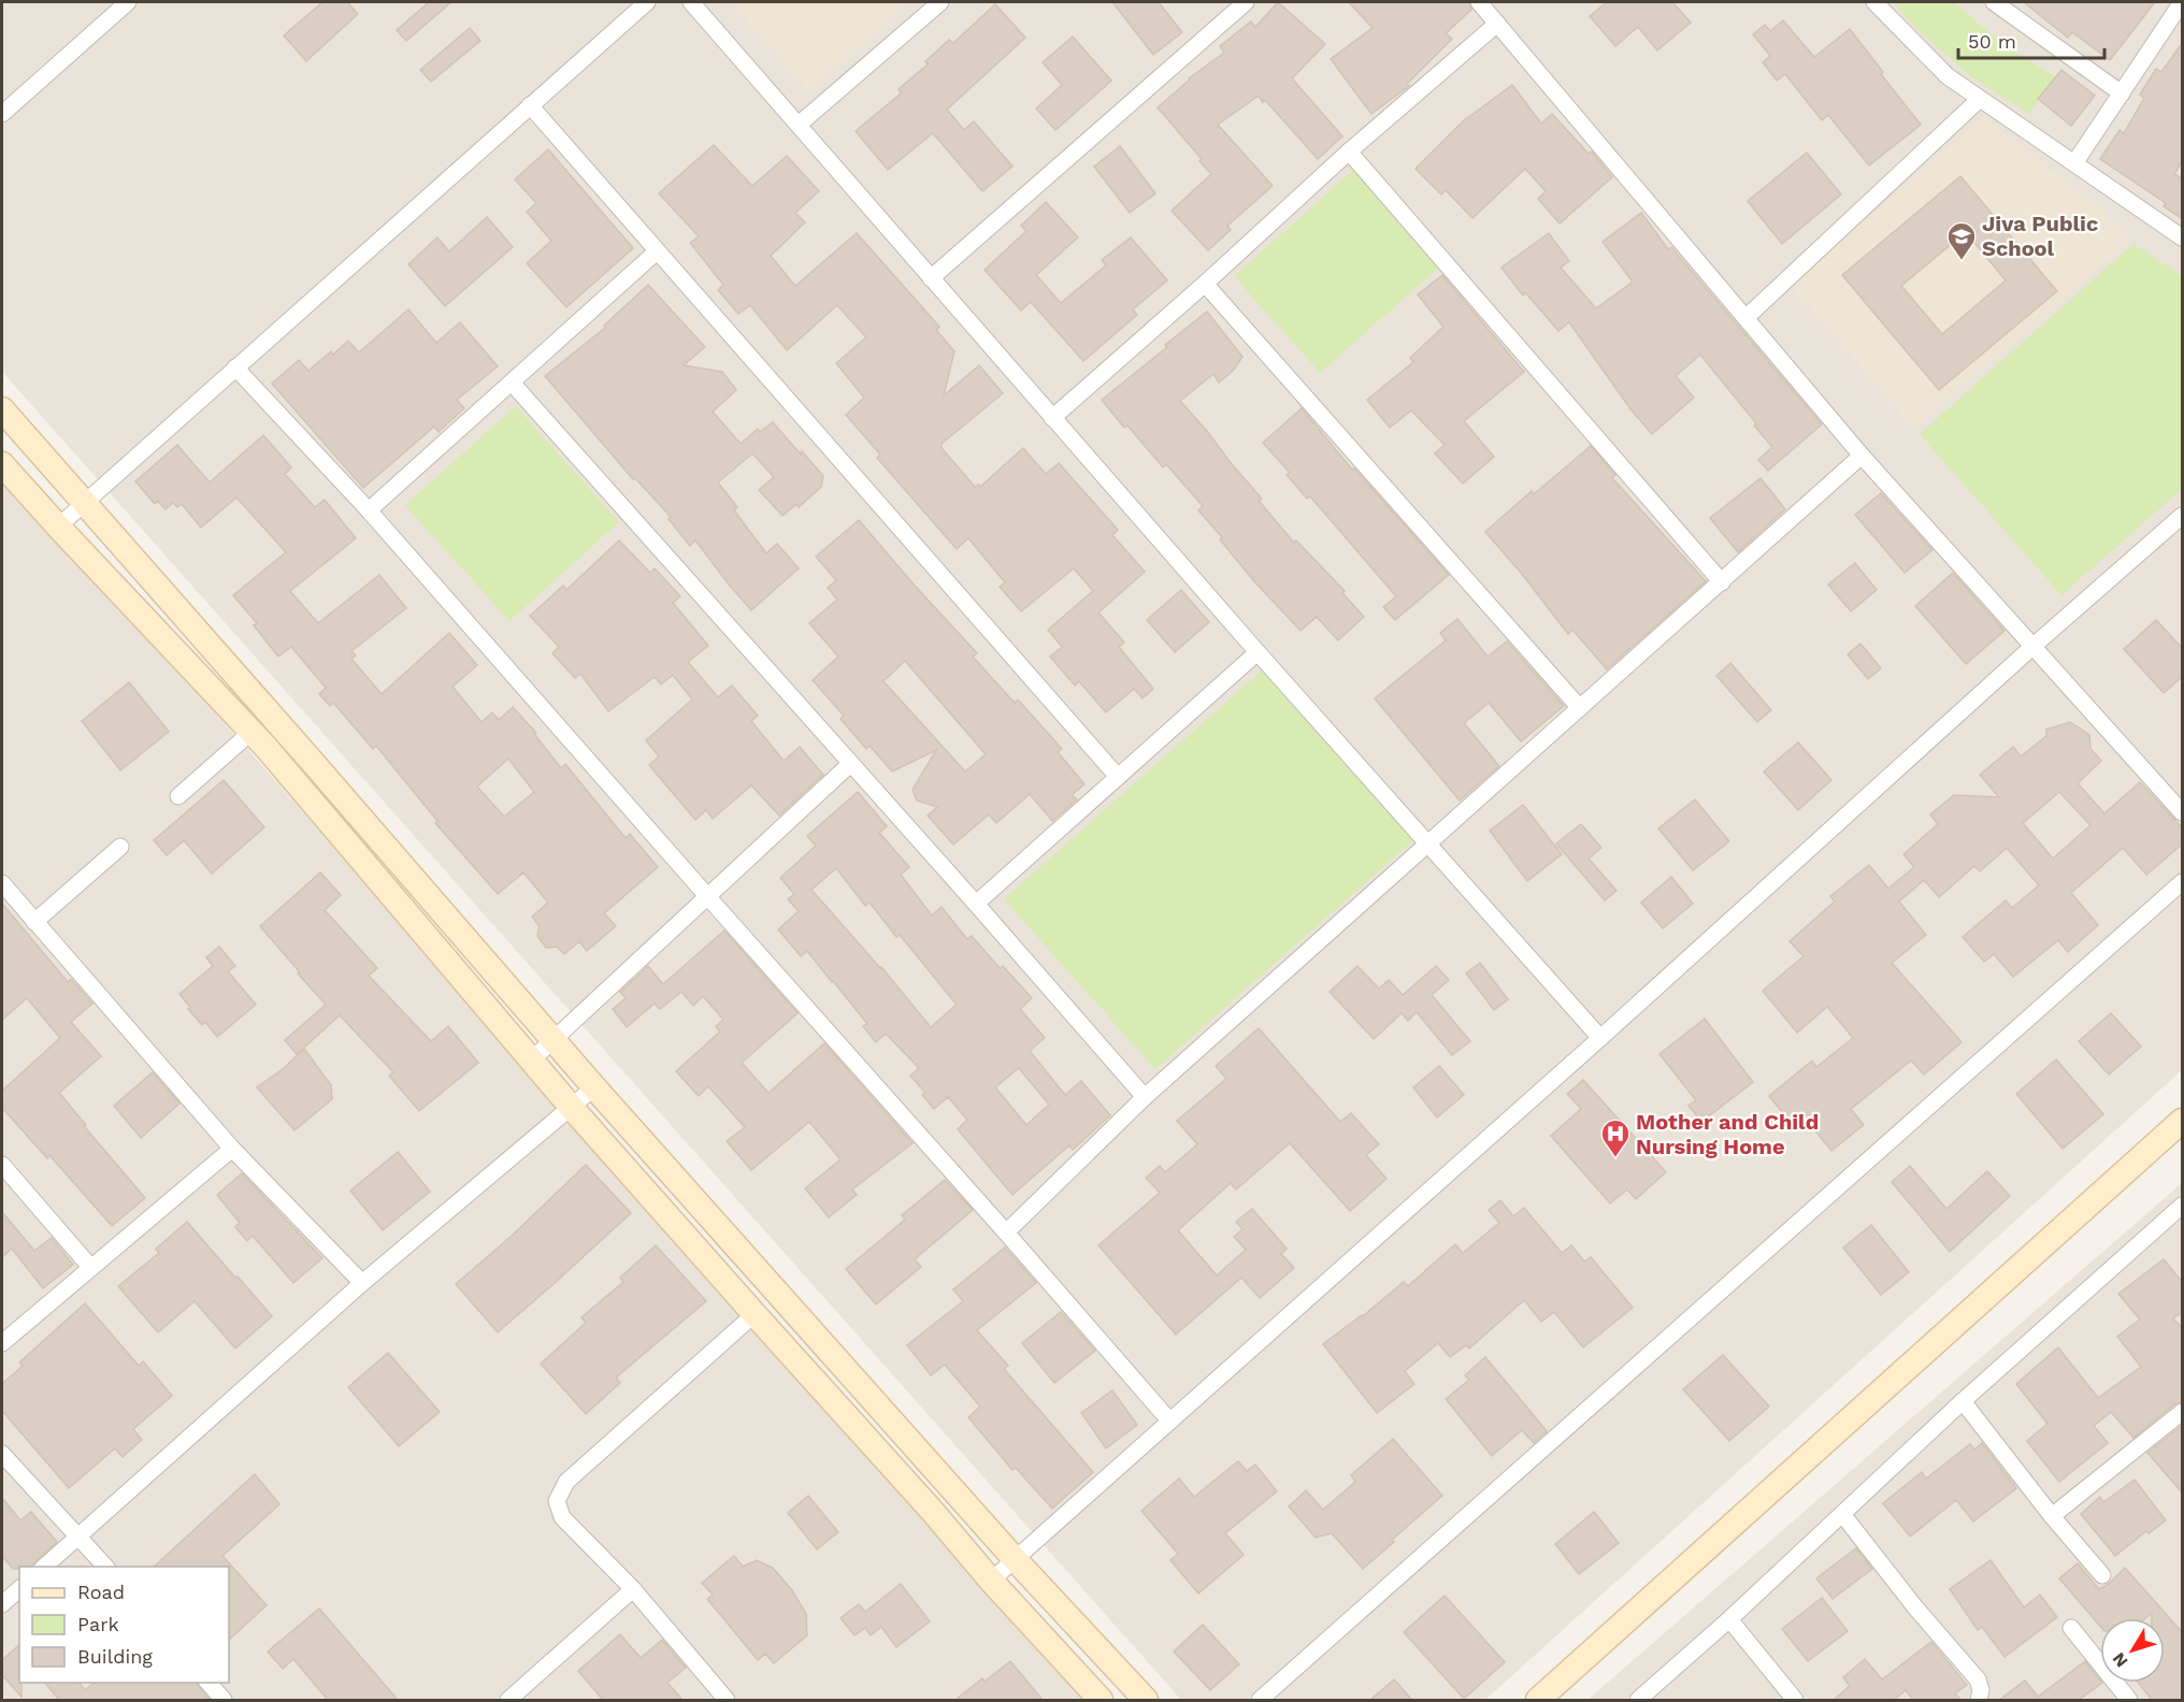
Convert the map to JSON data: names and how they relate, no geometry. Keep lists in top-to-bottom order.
{
  "places": {
    "school or university": ["Jiva Public School"],
    "hospital": ["Mother and Child Nursing Home"]
  },
  "legend": ["Road", "Park", "Building"],
  "scale_bar": "50 m",
  "north": "bottom left"
}
